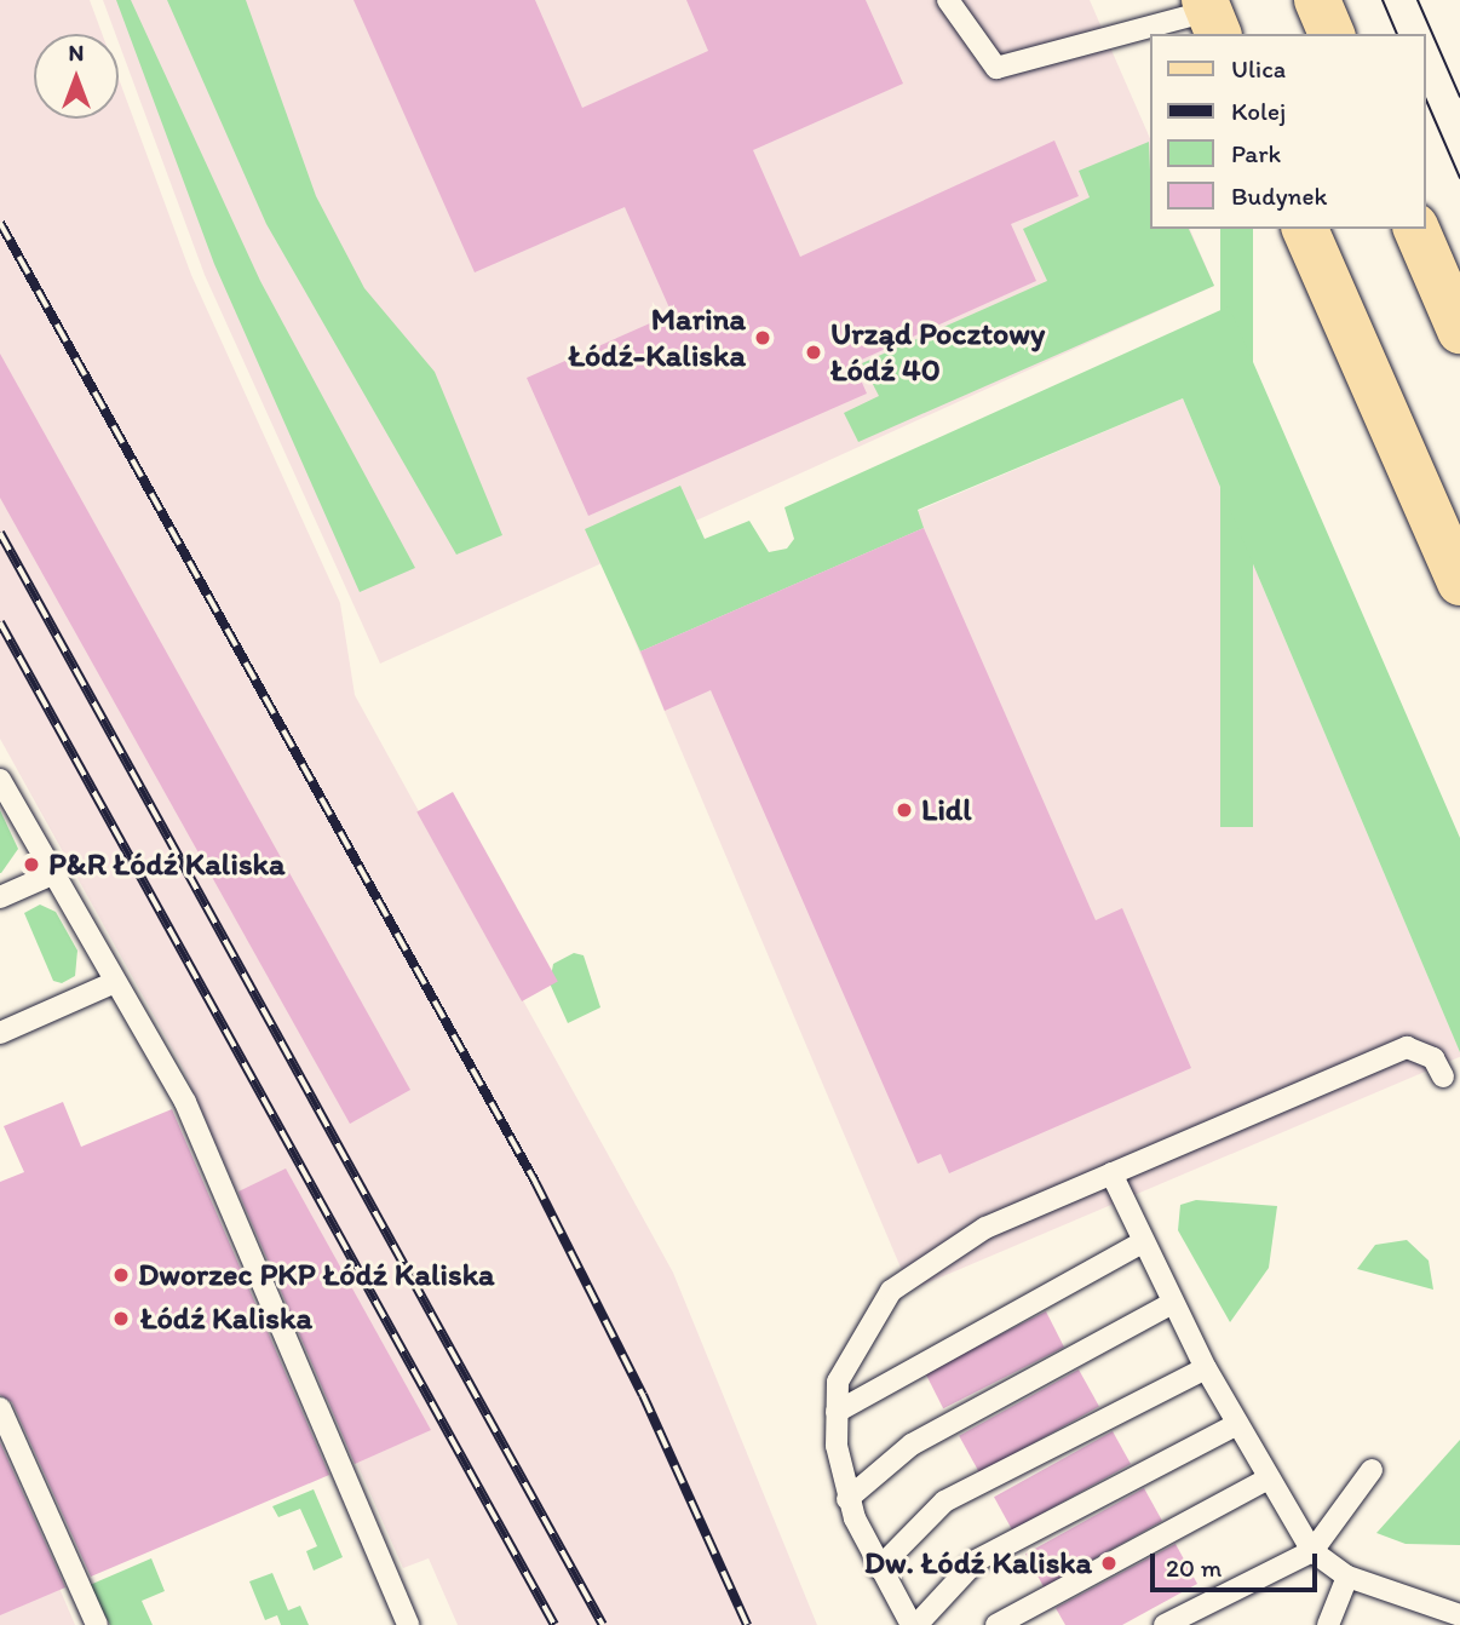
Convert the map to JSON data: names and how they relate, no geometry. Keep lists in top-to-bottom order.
{
  "places": [
    "Marina Łódź-Kaliska",
    "Urząd Pocztowy Łódź 40",
    "Lidl",
    "P&R Łódź Kaliska",
    "Dworzec PKP Łódź Kaliska",
    "Łódź Kaliska",
    "Dw. Łódź Kaliska"
  ],
  "legend": [
    "Ulica",
    "Kolej",
    "Park",
    "Budynek"
  ],
  "scale_bar": "20 m",
  "north": "top"
}
